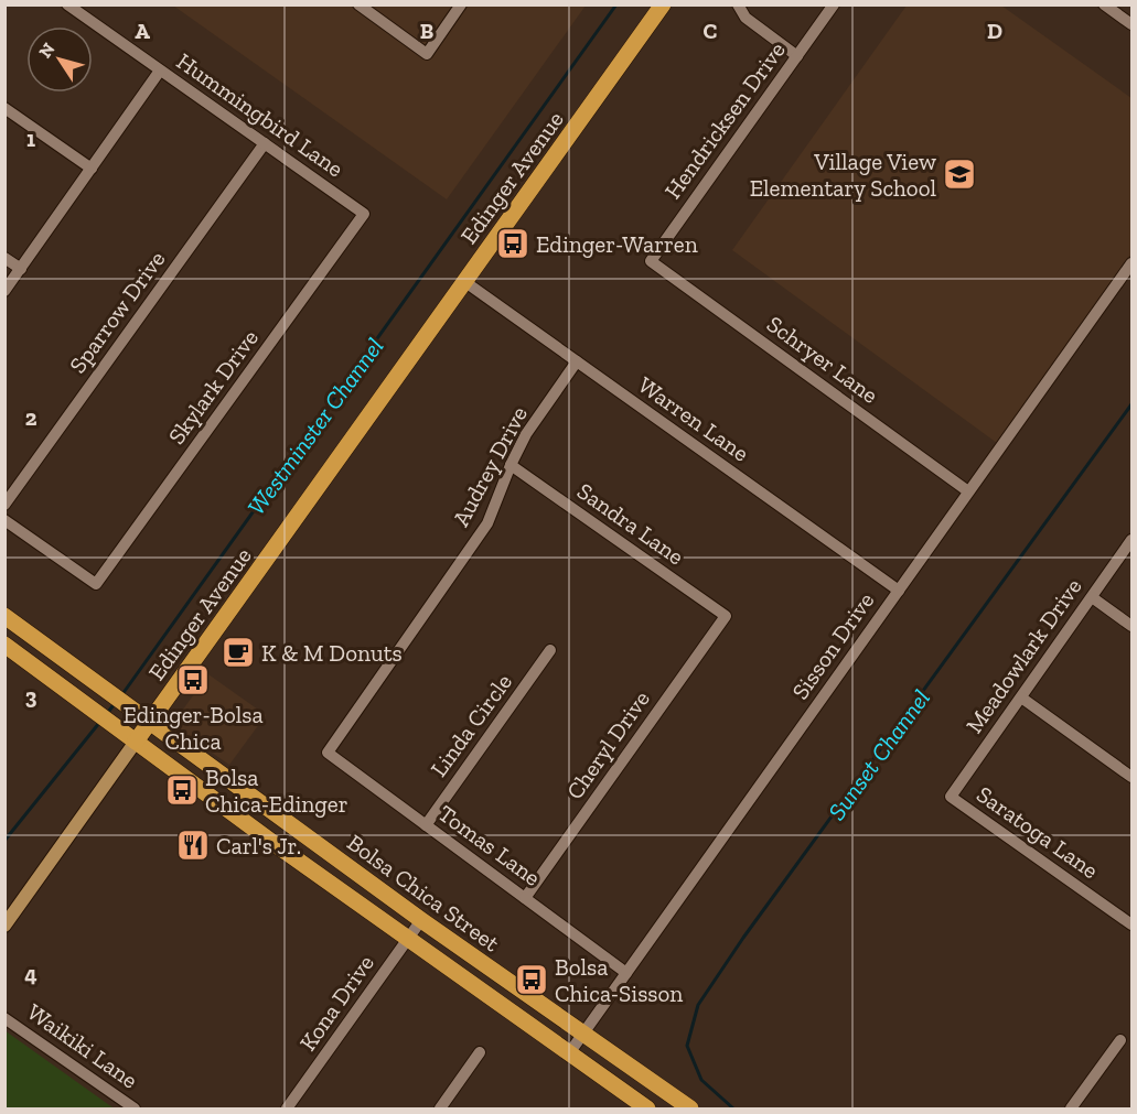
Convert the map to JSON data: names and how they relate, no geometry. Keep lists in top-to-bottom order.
{
  "streets": {
    "main road": ["Edinger Avenue", "Bolsa Chica Street"],
    "street": [
      "Hummingbird Lane",
      "Hendricksen Drive",
      "Sparrow Drive",
      "Schryer Lane",
      "Skylark Drive",
      "Warren Lane",
      "Audrey Drive",
      "Sandra Lane",
      "Sisson Drive",
      "Meadowlark Drive",
      "Linda Circle",
      "Cheryl Drive",
      "Saratoga Lane",
      "Tomas Lane",
      "Kona Drive",
      "Waikiki Lane"
    ]
  },
  "crossings": [
    ["Hummingbird Lane", "Sparrow Drive"],
    ["Hummingbird Lane", "Skylark Drive"],
    ["Hendricksen Drive", "Schryer Lane"],
    ["Edinger Avenue", "Warren Lane"],
    ["Edinger Avenue", "Bolsa Chica Street"],
    ["Schryer Lane", "Sisson Drive"],
    ["Warren Lane", "Audrey Drive"],
    ["Warren Lane", "Sisson Drive"],
    ["Audrey Drive", "Sandra Lane"],
    ["Audrey Drive", "Tomas Lane"],
    ["Sandra Lane", "Cheryl Drive"],
    ["Sisson Drive", "Tomas Lane"],
    ["Sisson Drive", "Bolsa Chica Street"],
    ["Meadowlark Drive", "Saratoga Lane"],
    ["Linda Circle", "Tomas Lane"],
    ["Cheryl Drive", "Tomas Lane"],
    ["Bolsa Chica Street", "Kona Drive"]
  ],
  "water": ["Westminster Channel", "Sunset Channel"],
  "places": {
    "school or university": ["Village View Elementary School"],
    "bus stop": [
      "Edinger-Warren",
      "Edinger-Bolsa Chica",
      "Bolsa Chica-Edinger",
      "Bolsa Chica-Sisson"
    ],
    "cafe": ["K & M Donuts"],
    "restaurant": ["Carl's Jr."]
  },
  "north": "top left",
  "grid": {
    "columns": [
      "A",
      "B",
      "C",
      "D"
    ],
    "rows": [
      "1",
      "2",
      "3",
      "4"
    ]
  }
}
